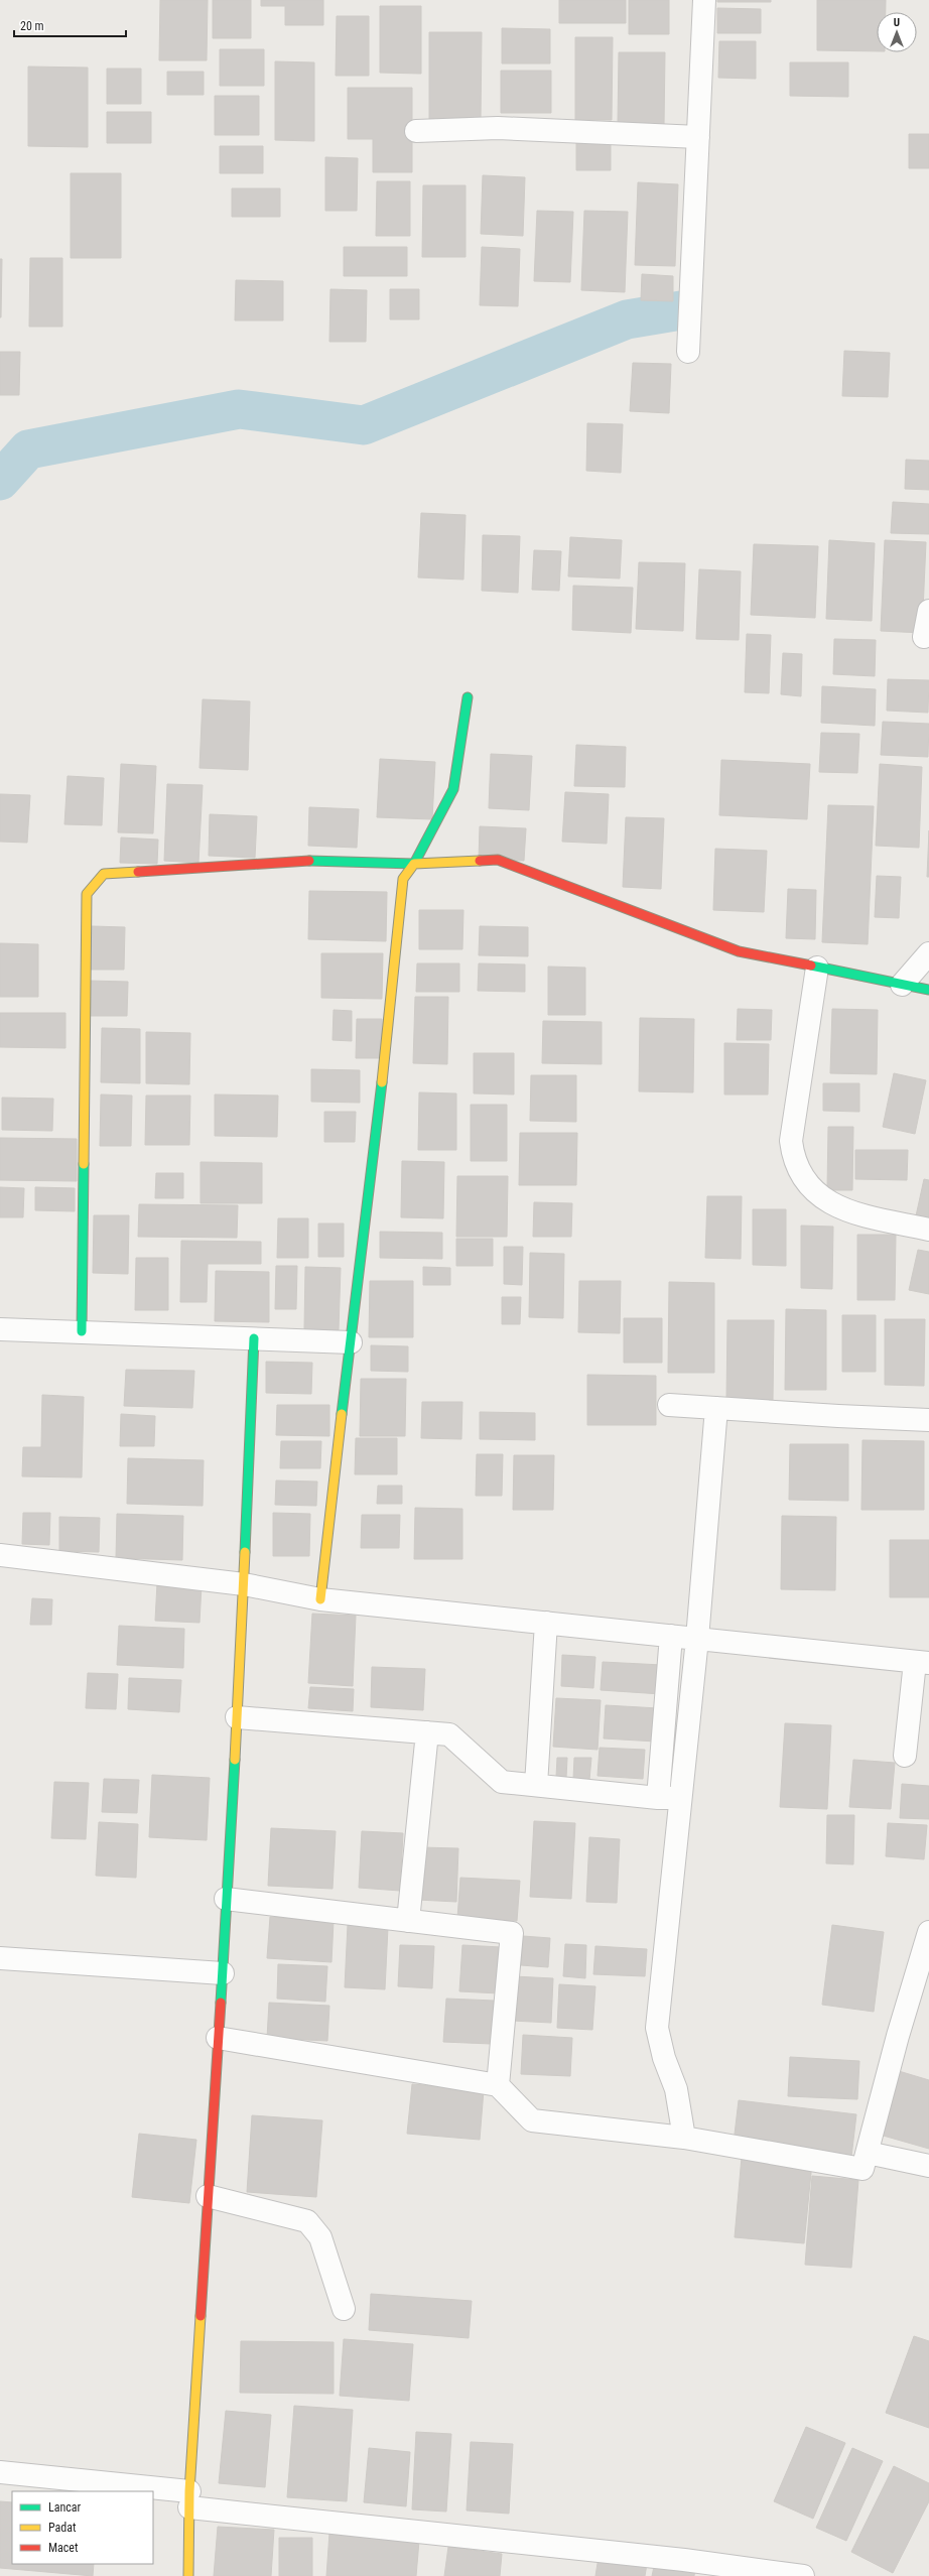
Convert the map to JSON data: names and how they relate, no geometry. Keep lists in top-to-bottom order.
{
  "legend": ["Lancar", "Padat", "Macet"],
  "scale_bar": "20 m",
  "north": "top"
}
